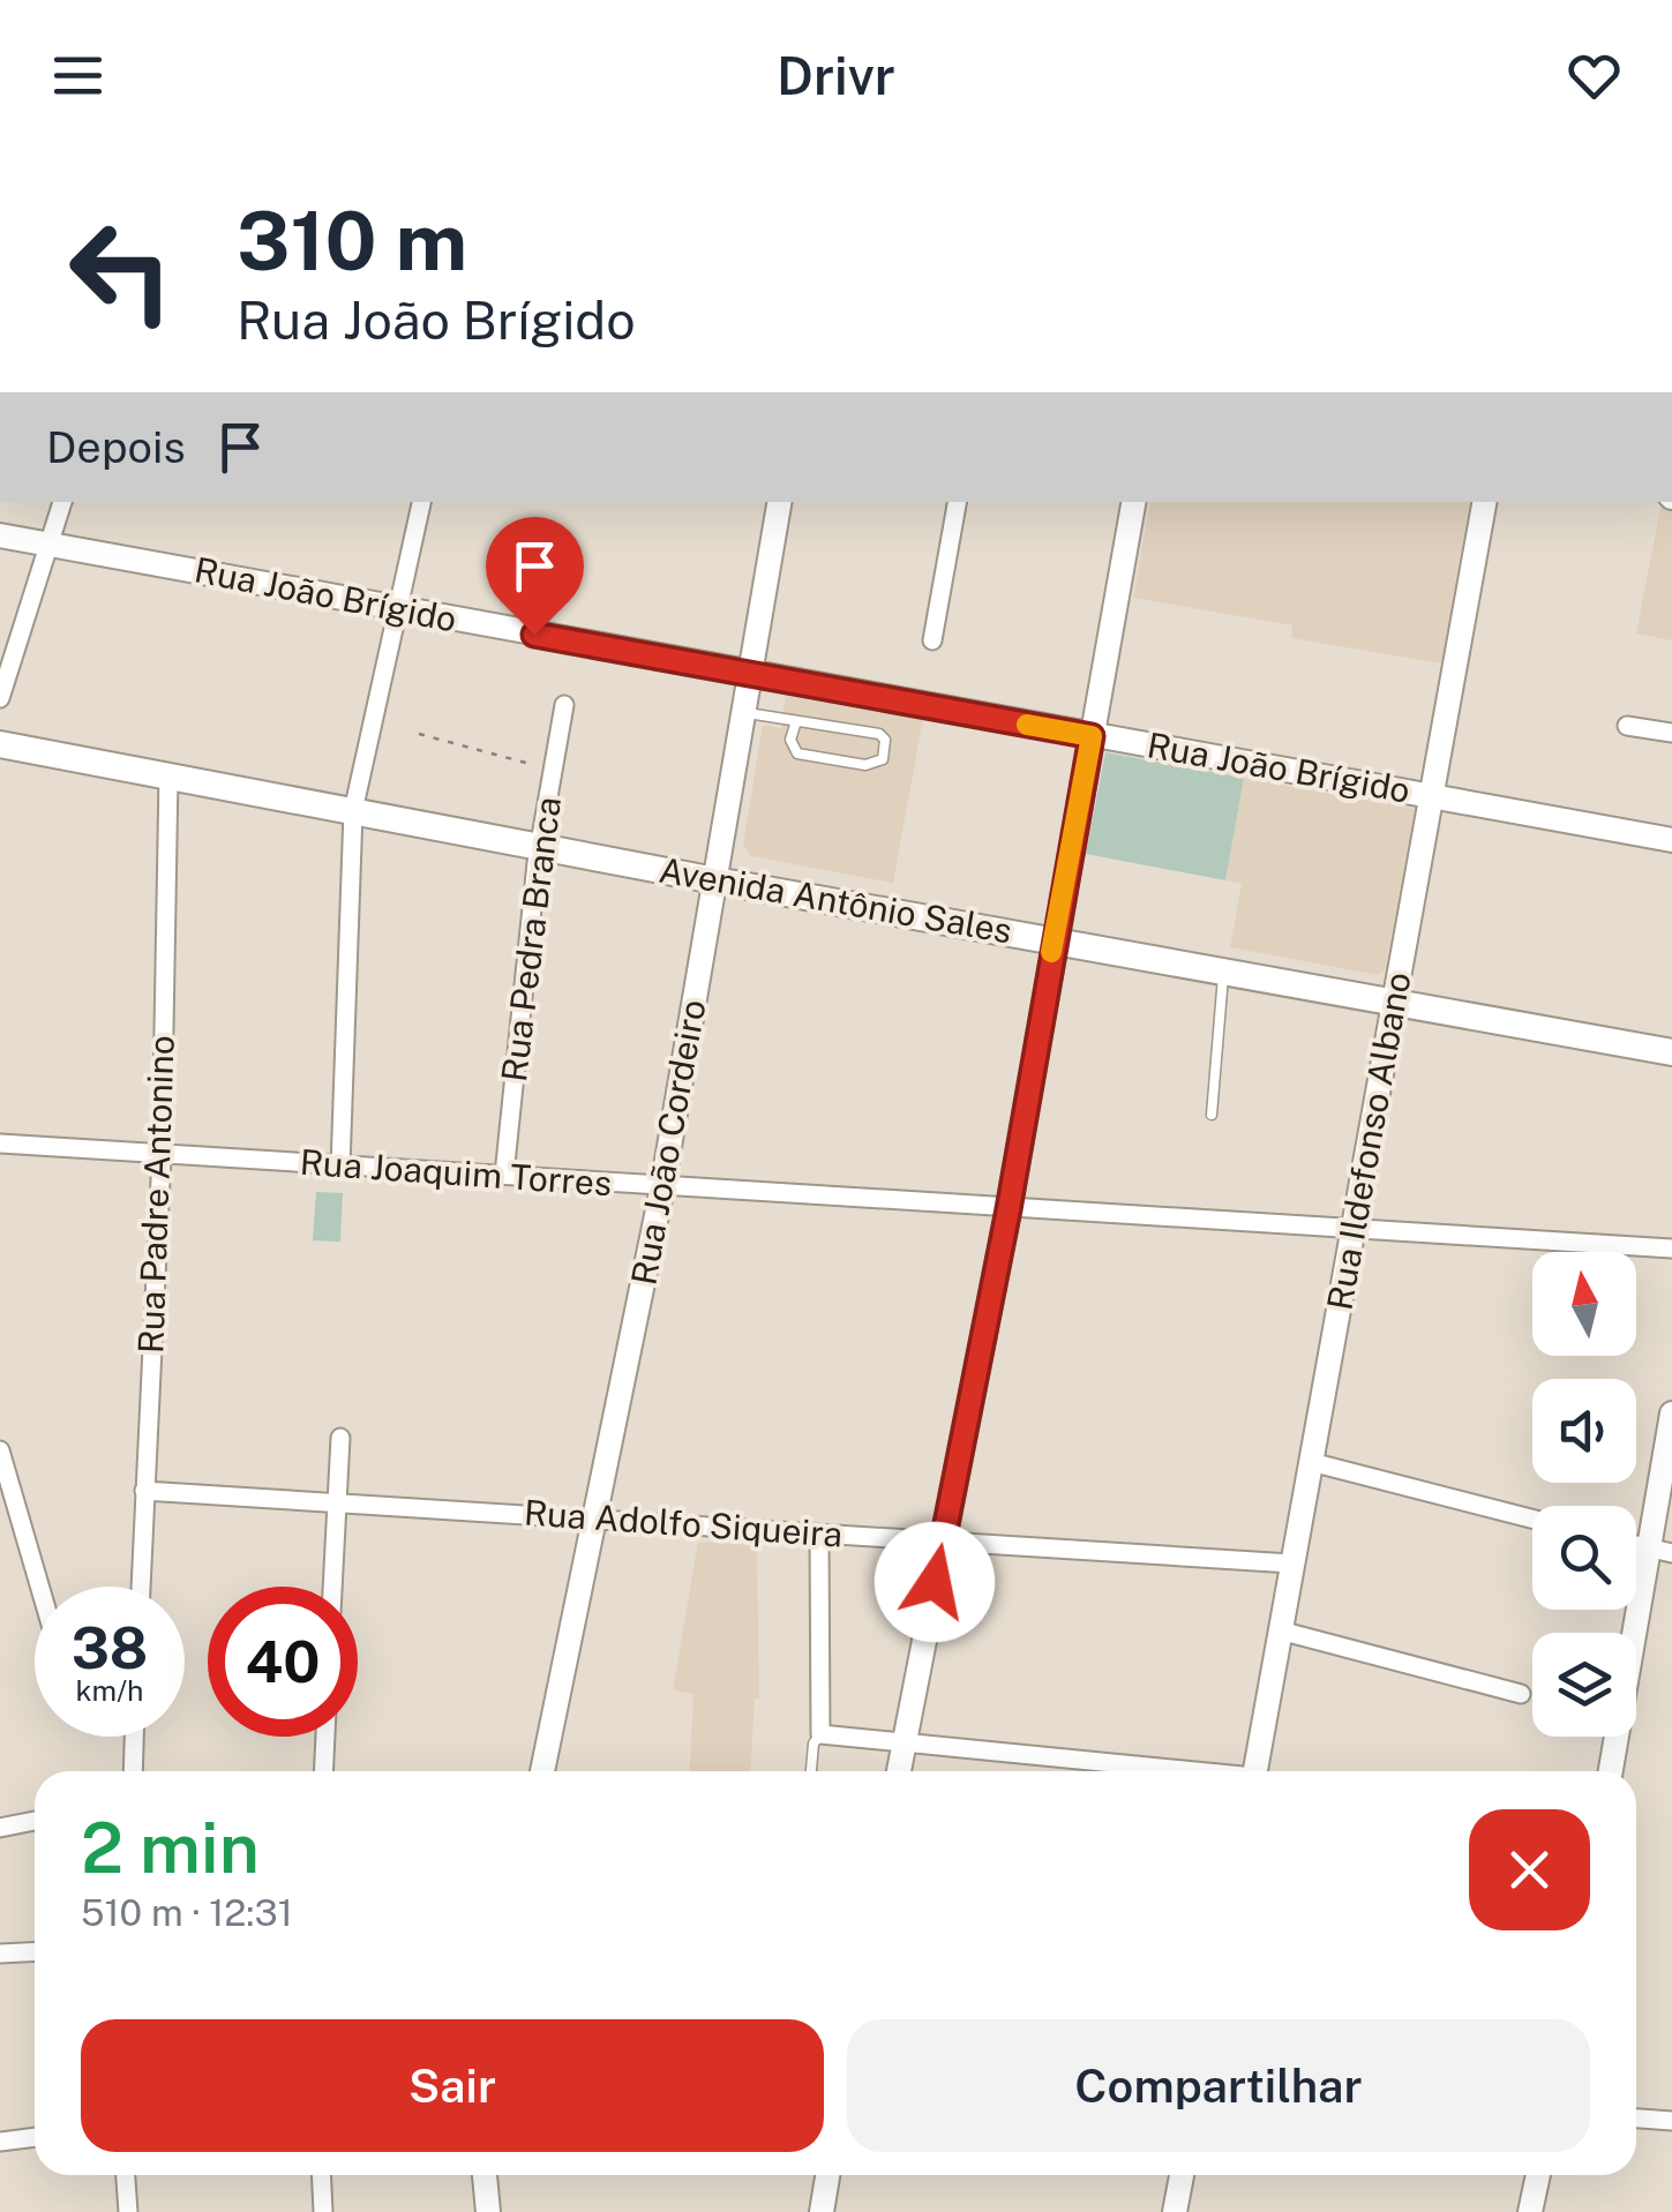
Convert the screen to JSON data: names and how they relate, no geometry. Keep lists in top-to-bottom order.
{
  "streets": {
    "main road": ["Avenida Antônio Sales"],
    "street": [
      "Rua João Brígido",
      "Rua Pedra Branca",
      "Rua Ildefonso Albano",
      "Rua João Cordeiro",
      "Rua Joaquim Torres",
      "Rua Padre Antonino",
      "Rua Adolfo Siqueira"
    ]
  },
  "crossings": [
    ["Rua João Brígido", "Rua Ildefonso Albano"],
    ["Rua João Brígido", "Rua João Cordeiro"],
    ["Avenida Antônio Sales", "Rua Pedra Branca"],
    ["Avenida Antônio Sales", "Rua Ildefonso Albano"],
    ["Avenida Antônio Sales", "Rua João Cordeiro"],
    ["Avenida Antônio Sales", "Rua Padre Antonino"],
    ["Rua Pedra Branca", "Rua Joaquim Torres"],
    ["Rua Ildefonso Albano", "Rua Joaquim Torres"],
    ["Rua Ildefonso Albano", "Rua Adolfo Siqueira"],
    ["Rua João Cordeiro", "Rua Joaquim Torres"],
    ["Rua João Cordeiro", "Rua Adolfo Siqueira"],
    ["Rua Joaquim Torres", "Rua Padre Antonino"],
    ["Rua Padre Antonino", "Rua Adolfo Siqueira"]
  ],
  "north": "top",
  "page": {
    "header": "Drivr",
    "turn": ["310 m", "Rua João Brígido"],
    "then": "Depois",
    "speed": "38 km/h",
    "limit": "40",
    "heading": ["2 min", "510 m · 12:31"],
    "buttons": ["Sair", "Compartilhar"]
  }
}
